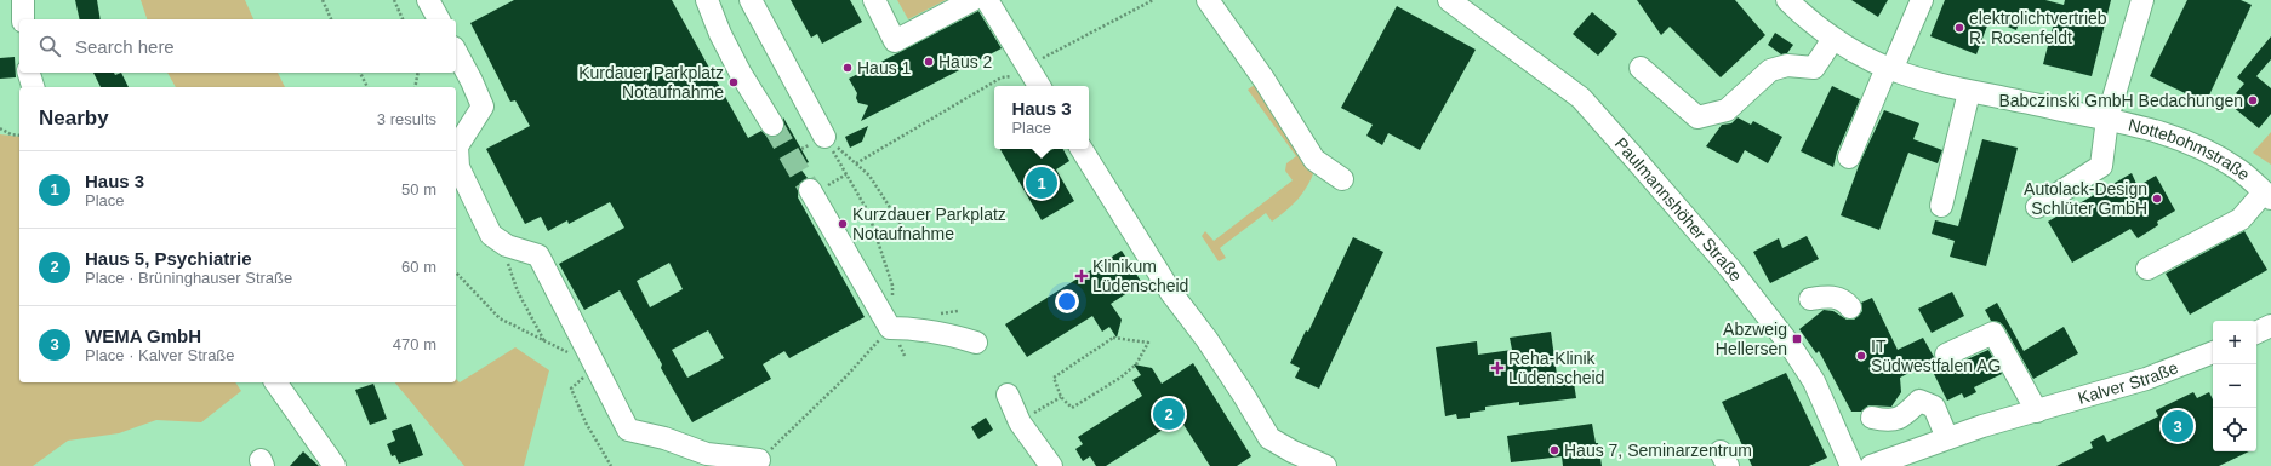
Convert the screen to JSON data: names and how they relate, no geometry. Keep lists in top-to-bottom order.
{
  "streets": {
    "street": ["Nottebohmstraße", "Paulmannshöher Straße", "Kalver Straße"]
  },
  "places": {
    "other": [
      "elektrolichtvertrieb R. Rosenfeldt",
      "Haus 2",
      "Haus 1",
      "Kurdauer Parkplatz Notaufnahme",
      "Babczinski GmbH Bedachungen",
      "Autolack-Design Schlüter GmbH",
      "Kurzdauer Parkplatz Notaufnahme",
      "IT Südwestfalen AG",
      "Haus 7, Seminarzentrum"
    ],
    "health": ["Klinikum Lüdenscheid", "Reha-Klinik Lüdenscheid"],
    "transit": ["Abzweig Hellersen"]
  },
  "page": {
    "search": "Search here",
    "popup": ["Haus 3", "Place"],
    "heading": ["Nearby", "3 results"],
    "list": [
      {
        "mark": "1",
        "name": "Haus 3",
        "note": "Place",
        "value": "50 m"
      },
      {
        "mark": "2",
        "name": "Haus 5, Psychiatrie",
        "note": "Place · Brüninghauser Straße",
        "value": "60 m"
      },
      {
        "mark": "3",
        "name": "WEMA GmbH",
        "note": "Place · Kalver Straße",
        "value": "470 m"
      }
    ],
    "pins": ["1", "2", "3"],
    "map_buttons": ["+", "−"]
  }
}
